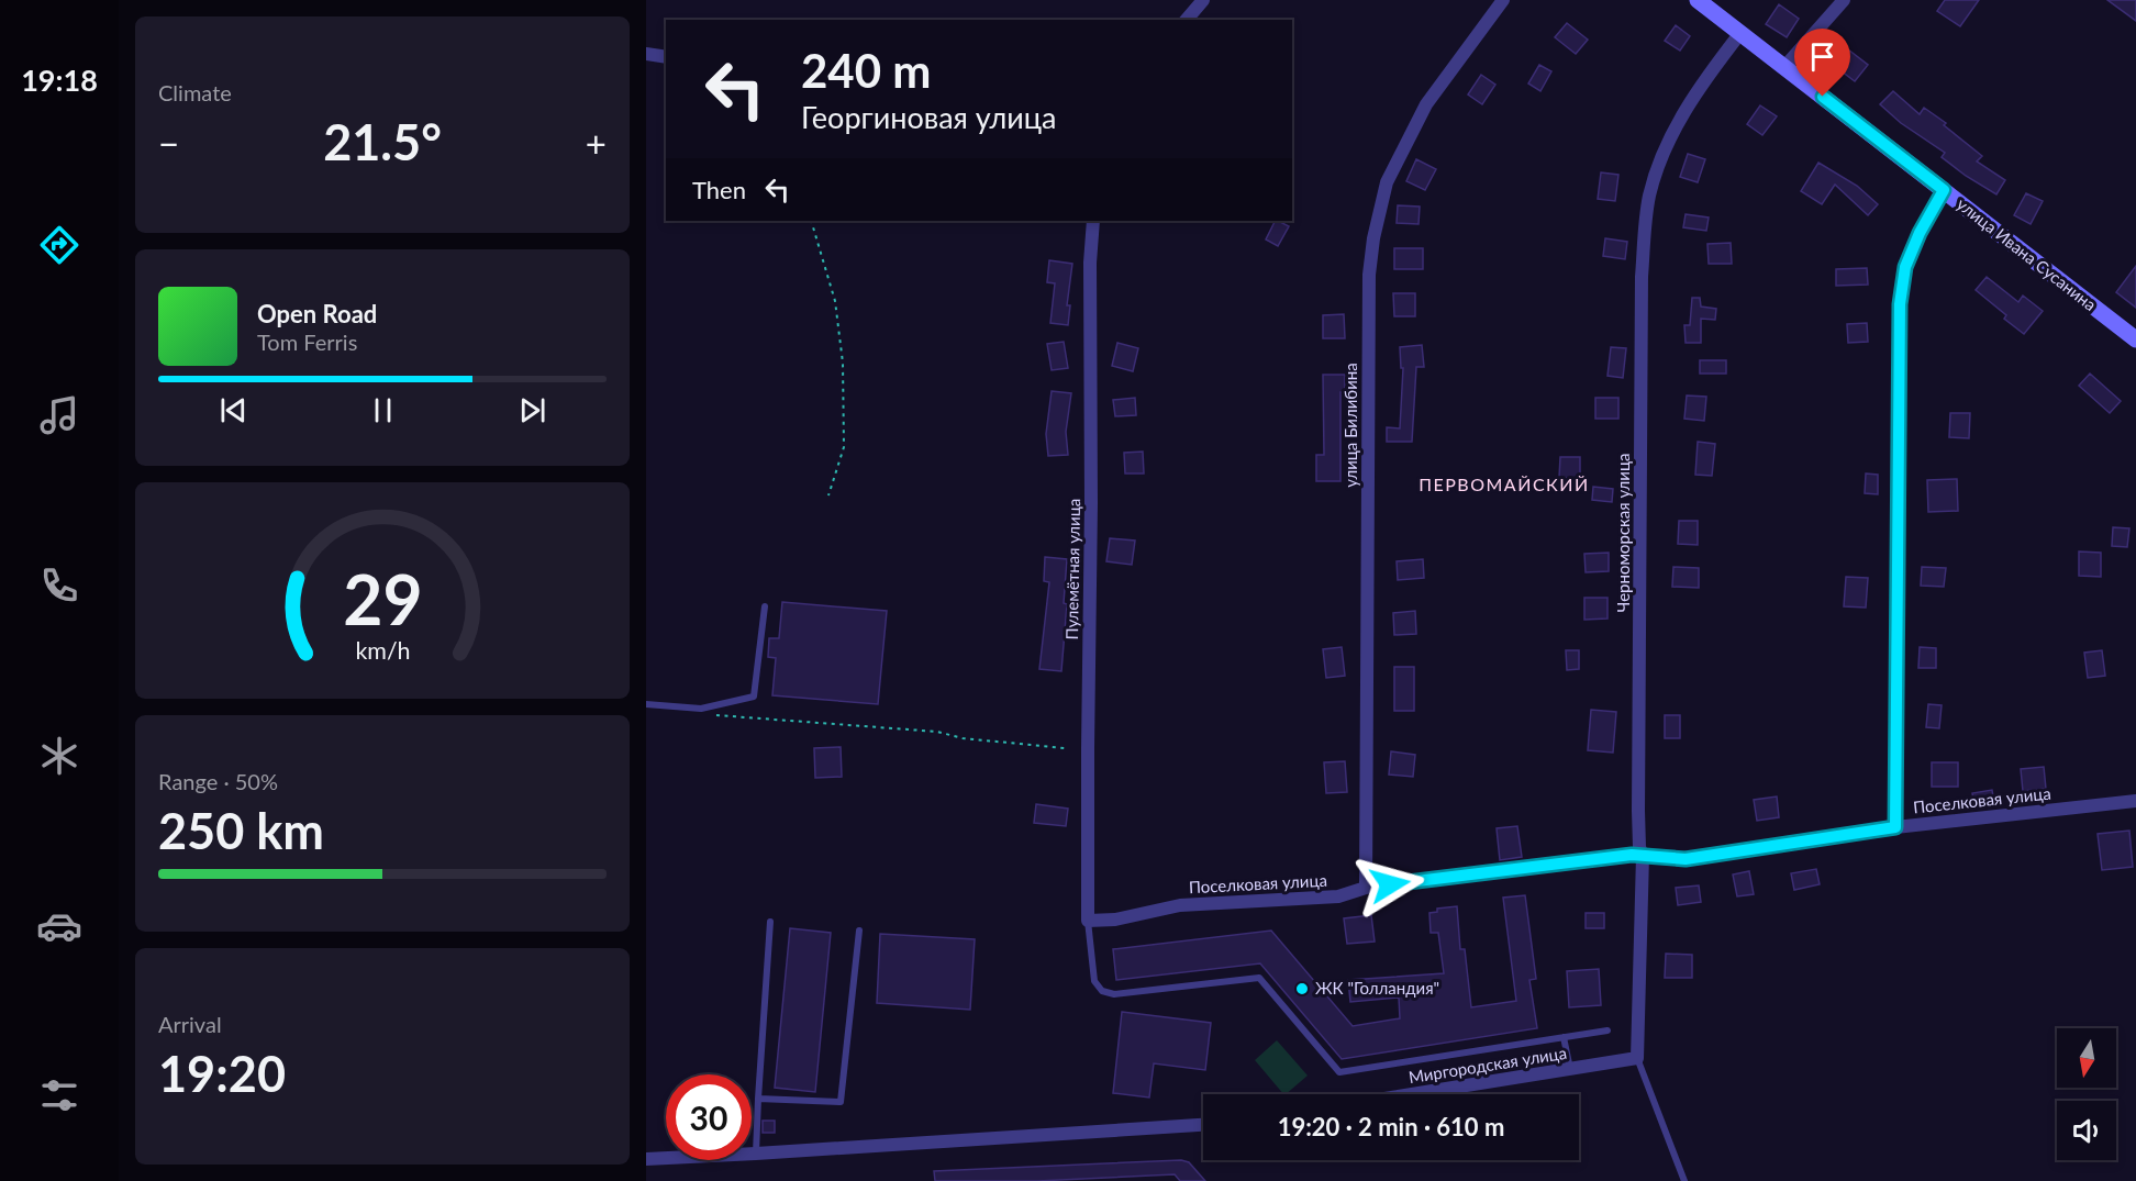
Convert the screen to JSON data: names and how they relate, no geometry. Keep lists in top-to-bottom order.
{
  "streets": {
    "street": [
      "улица Ивана Сусанина",
      "улица Билибина",
      "Черноморская улица",
      "Пулемётная улица",
      "Поселковая улица",
      "Миргородская улица"
    ]
  },
  "crossings": [
    ["улица Ивана Сусанина", "Черноморская улица"],
    ["улица Билибина", "Поселковая улица"],
    ["Черноморская улица", "Поселковая улица"],
    ["Черноморская улица", "Миргородская улица"],
    ["Пулемётная улица", "Поселковая улица"]
  ],
  "districts": ["ПЕРВОМАЙСКИЙ"],
  "places": ["ЖК \"Голландия\""],
  "north": "bottom",
  "page": {
    "tabs": "19:18",
    "tile": [
      "Climate",
      ["Range · 50%", "250 km"],
      ["Arrival", "19:20"]
    ],
    "turn": ["240 m", "Георгиновая улица"],
    "heat": ["−", "21.5°", "+"],
    "then": "Then",
    "song": ["Open Road", "Tom Ferris"],
    "limit": "30",
    "trip": "19:20 · 2 min · 610 m",
    "gauge": ["29", "km/h"]
  }
}
